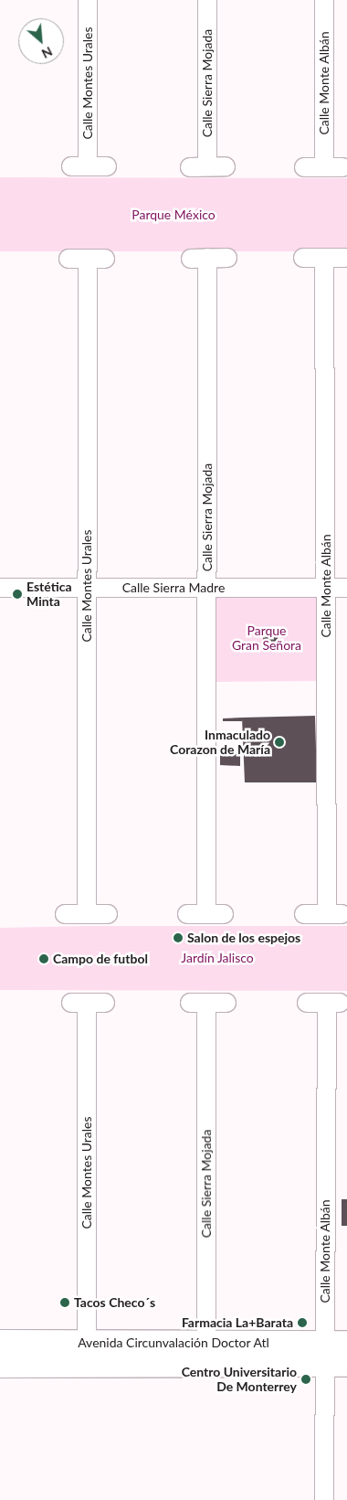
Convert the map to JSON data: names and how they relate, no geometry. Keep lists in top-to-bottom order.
{
  "streets": {
    "main road": ["Avenida Circunvalación Doctor Atl"],
    "street": [
      "Calle Montes Urales",
      "Calle Sierra Mojada",
      "Calle Monte Albán",
      "Calle Sierra Madre"
    ]
  },
  "crossings": [
    ["Calle Montes Urales", "Calle Sierra Madre"],
    ["Calle Montes Urales", "Avenida Circunvalación Doctor Atl"],
    ["Calle Sierra Mojada", "Calle Sierra Madre"],
    ["Calle Sierra Mojada", "Avenida Circunvalación Doctor Atl"],
    ["Calle Monte Albán", "Calle Sierra Madre"],
    ["Calle Monte Albán", "Avenida Circunvalación Doctor Atl"]
  ],
  "parks": ["Parque México", "Parque Gran Señora", "Jardín Jalisco"],
  "places": [
    "Estética Minta",
    "Inmaculado Corazon de María",
    "Salon de los espejos",
    "Campo de futbol",
    "Tacos Checo´s",
    "Farmacia La+Barata",
    "Centro Universitario De Monterrey"
  ],
  "north": "bottom right"
}
